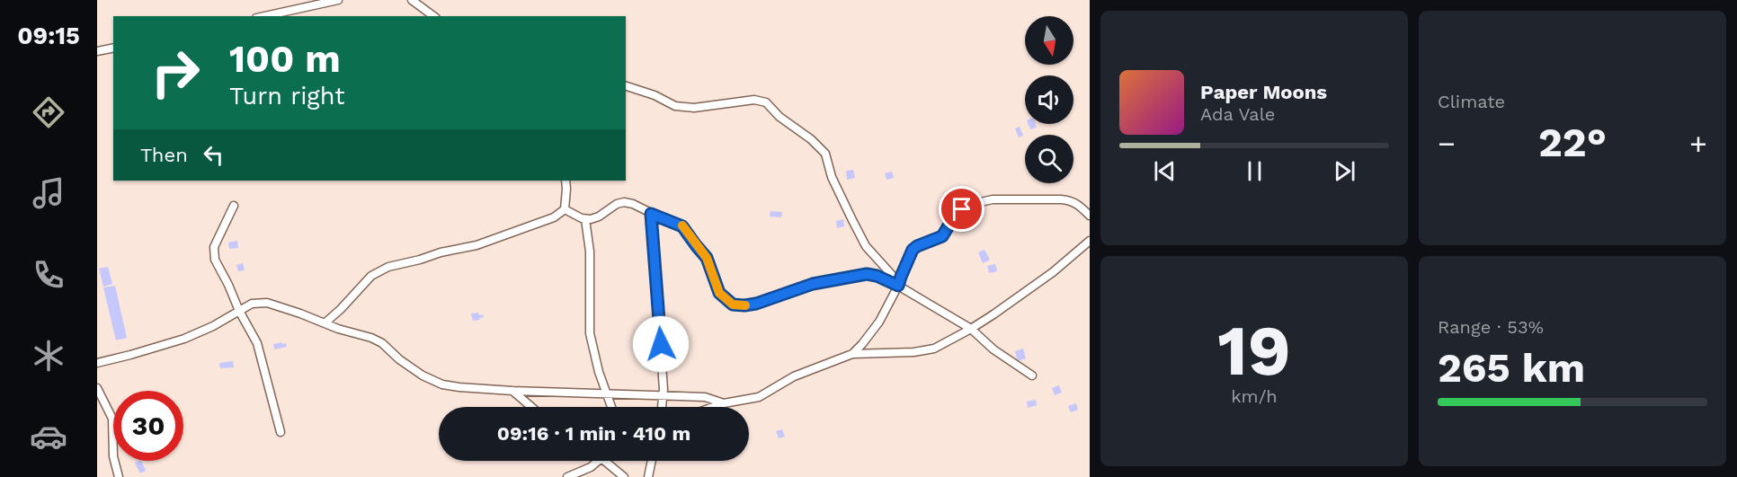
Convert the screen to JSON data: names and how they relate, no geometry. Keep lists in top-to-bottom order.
{
  "north": "bottom",
  "page": {
    "tabs": "09:15",
    "tile": [
      "Climate",
      ["19", "km/h"],
      ["Range · 53%", "265 km"]
    ],
    "turn": ["100 m", "Turn right"],
    "song": ["Paper Moons", "Ada Vale"],
    "heat": ["−", "22°", "+"],
    "then": "Then",
    "limit": "30",
    "trip": "09:16 · 1 min · 410 m"
  }
}
